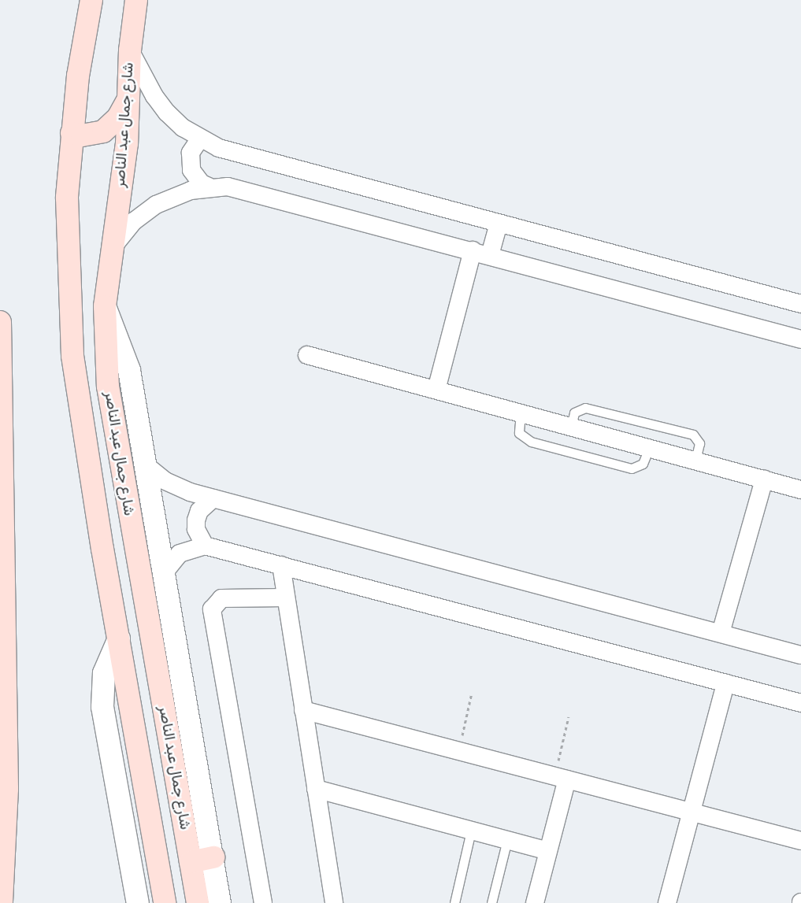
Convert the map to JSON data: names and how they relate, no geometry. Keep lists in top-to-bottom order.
{
  "streets": {
    "main road": ["شارع جمال عبد الناصر"]
  }
}
